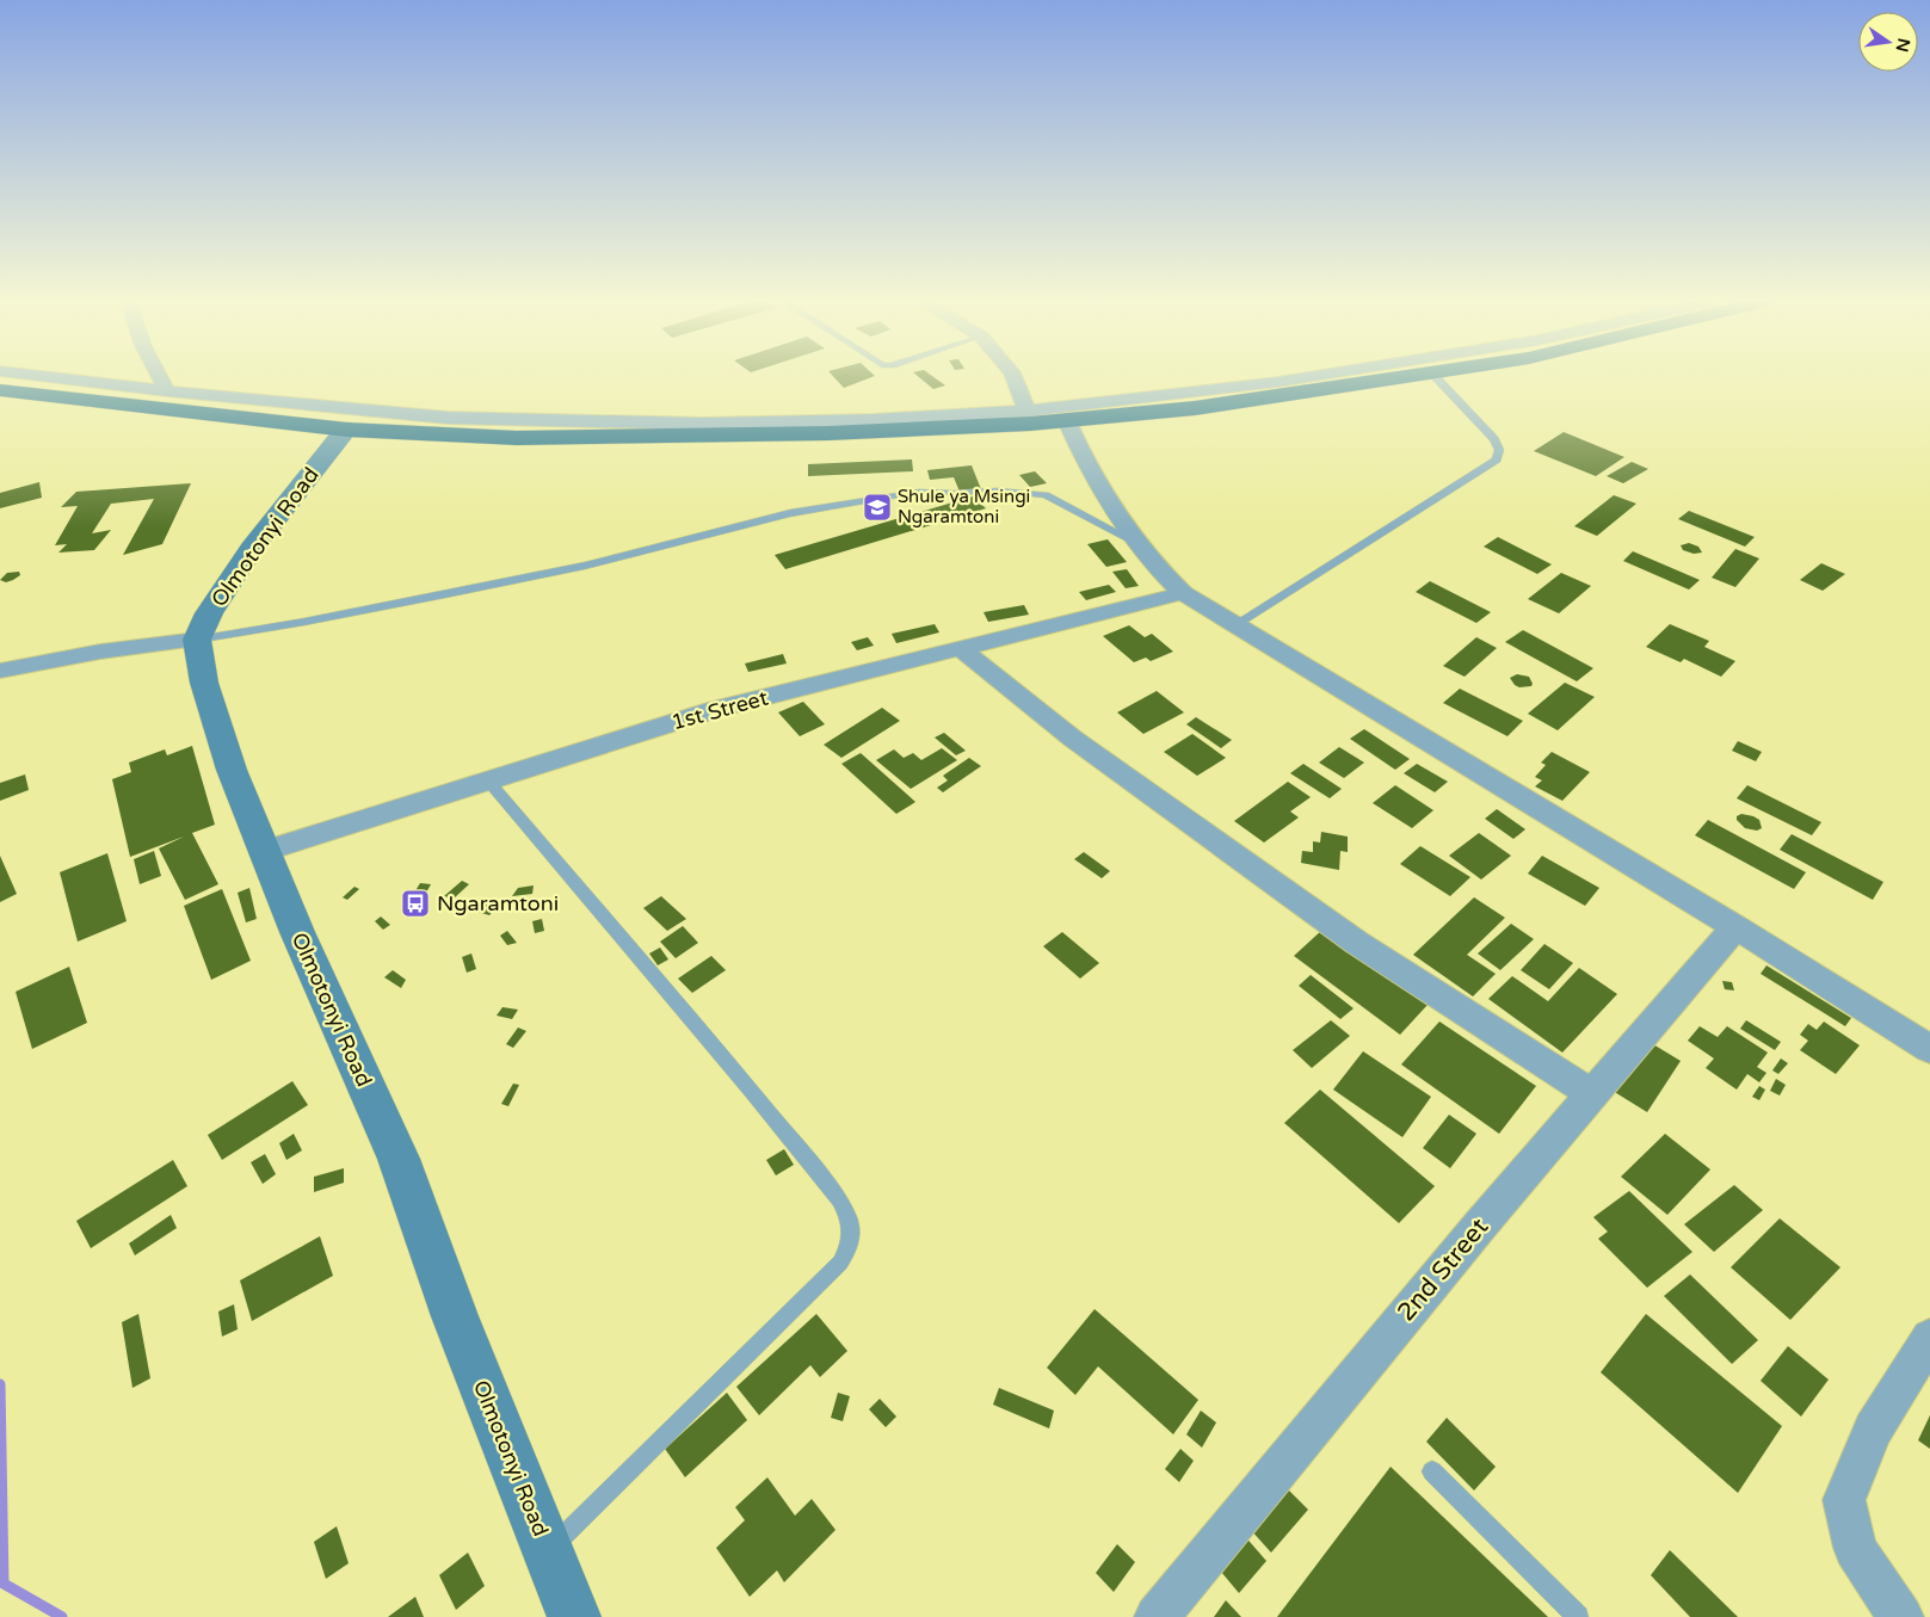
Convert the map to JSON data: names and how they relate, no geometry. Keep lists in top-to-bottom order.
{
  "streets": {
    "street": ["Olmotonyi Road", "1st Street", "2nd Street"]
  },
  "crossings": [
    ["Olmotonyi Road", "1st Street"]
  ],
  "places": {
    "school or university": ["Shule ya Msingi Ngaramtoni"],
    "bus stop": ["Ngaramtoni"]
  },
  "north": "right"
}
